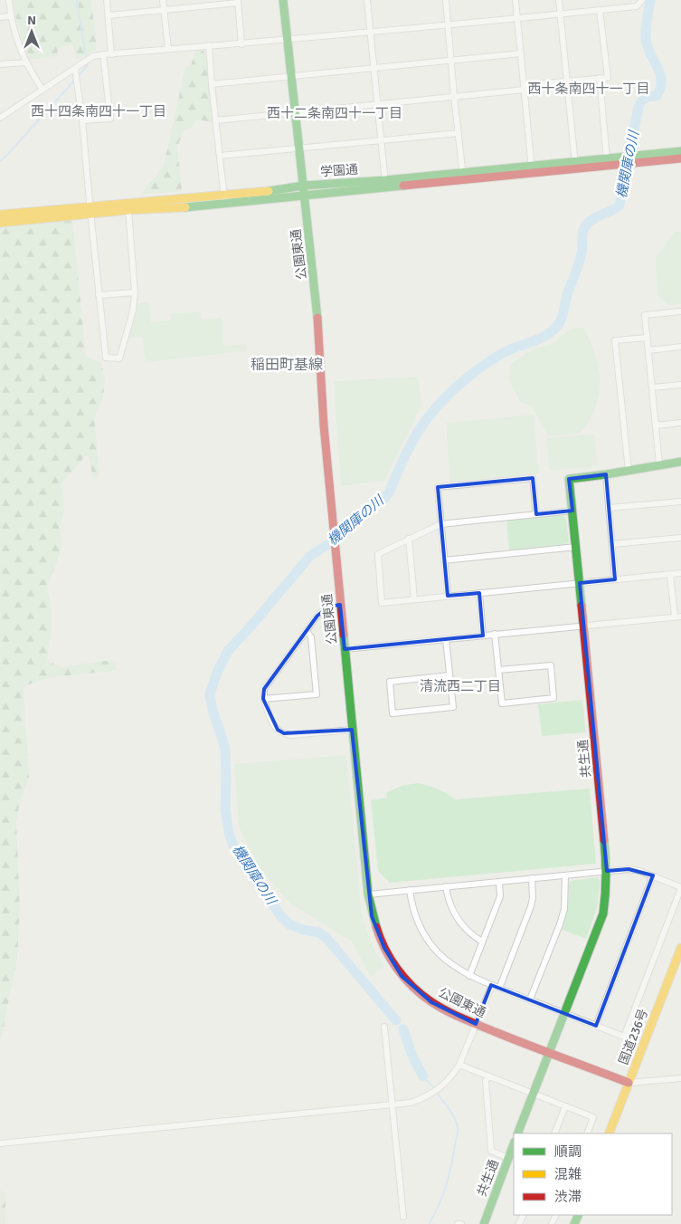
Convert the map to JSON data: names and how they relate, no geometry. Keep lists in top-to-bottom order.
{
  "streets": {
    "main road": [
      "学園通",
      "公園東通",
      "共生通",
      "国道236号"
    ]
  },
  "crossings": [
    ["学園通", "公園東通"],
    ["公園東通", "共生通"],
    ["公園東通", "国道236号"]
  ],
  "districts": [
    "西十条南四十一丁目",
    "西十四条南四十一丁目",
    "西十二条南四十一丁目",
    "稲田町基線",
    "清流西二丁目"
  ],
  "water": ["機関庫の川"],
  "legend": ["順調", "混雑", "渋滞"],
  "north": "top"
}
